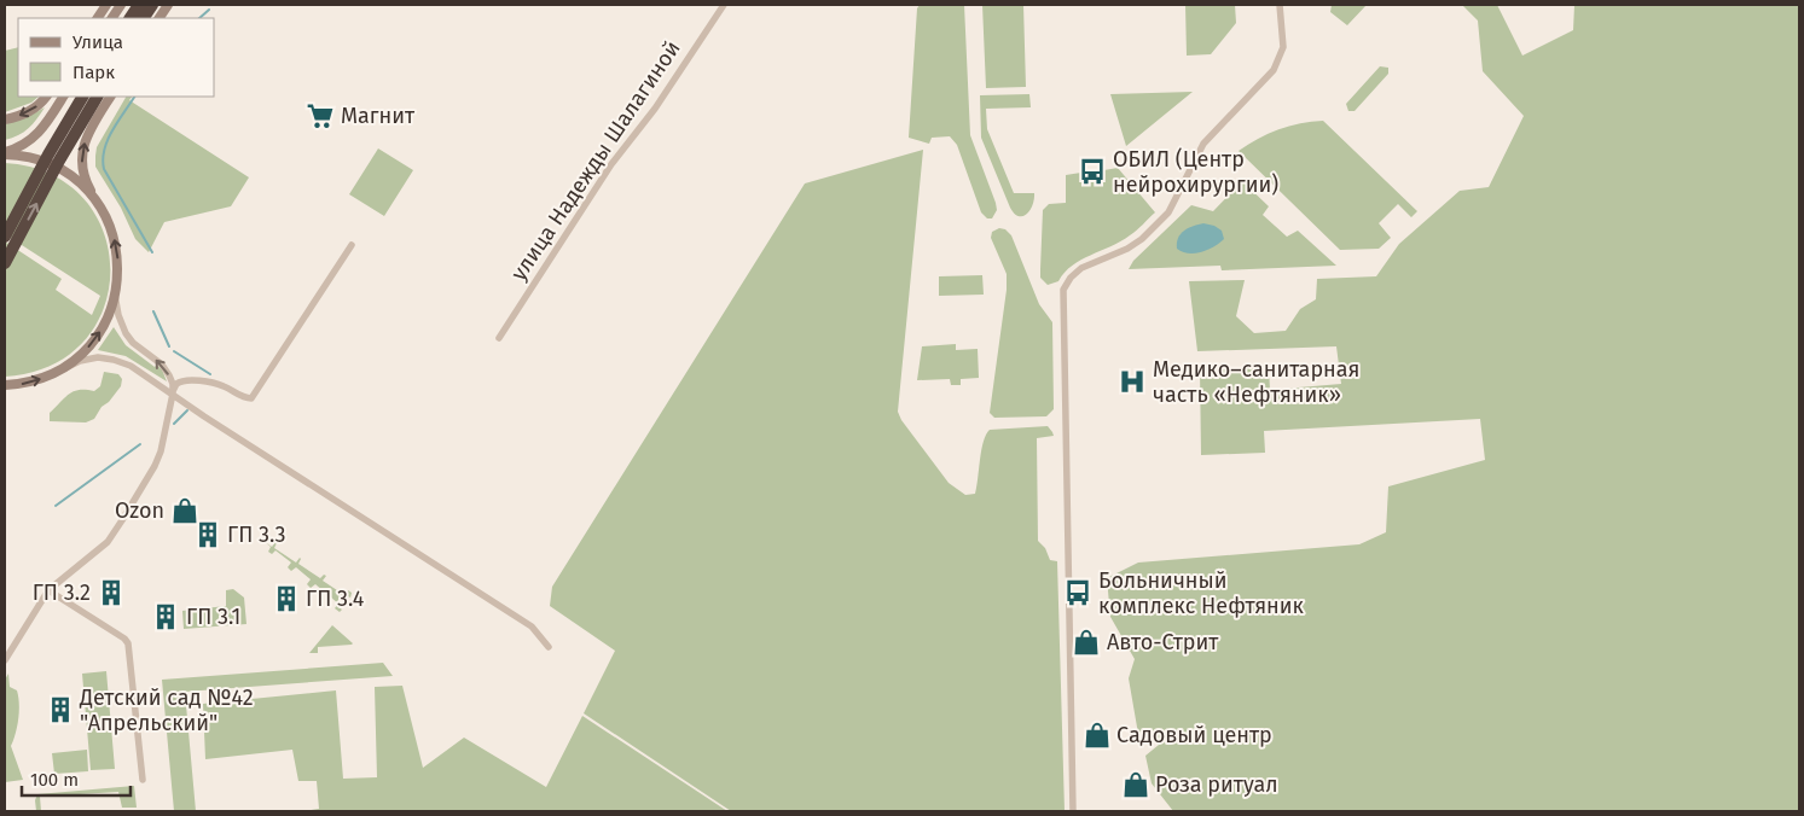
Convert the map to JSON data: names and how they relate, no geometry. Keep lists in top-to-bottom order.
{
  "streets": {
    "street": ["улица Надежды Шалагиной"]
  },
  "places": {
    "supermarket": ["Магнит"],
    "bus stop": ["ОБИЛ (Центр нейрохирургии)", "Больничный комплекс Нефтяник"],
    "hospital": ["Медико–санитарная часть «Нефтяник»"],
    "shop": [
      "Ozon",
      "Авто-Стрит",
      "Садовый центр",
      "Роза ритуал"
    ],
    "building": [
      "ГП 3.3",
      "ГП 3.2",
      "ГП 3.4",
      "ГП 3.1",
      "Детский сад №42 \"Апрельский\""
    ]
  },
  "legend": ["Улица", "Парк"],
  "scale_bar": "100 m"
}
